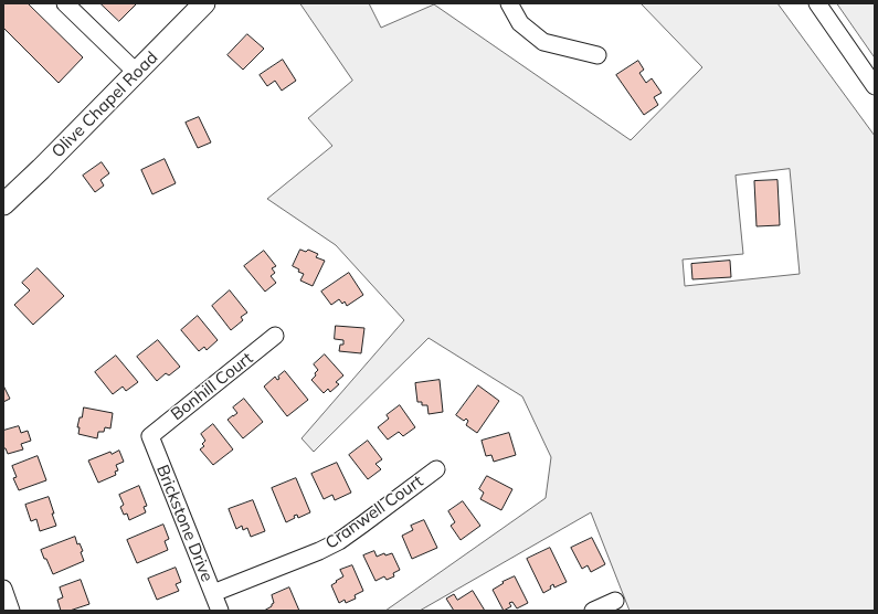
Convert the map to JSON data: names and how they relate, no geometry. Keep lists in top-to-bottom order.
{
  "streets": {
    "main road": ["Olive Chapel Road"],
    "street": ["Bonhill Court", "Cranwell Court", "Brickstone Drive"]
  },
  "crossings": [
    ["Bonhill Court", "Brickstone Drive"],
    ["Cranwell Court", "Brickstone Drive"]
  ]
}
